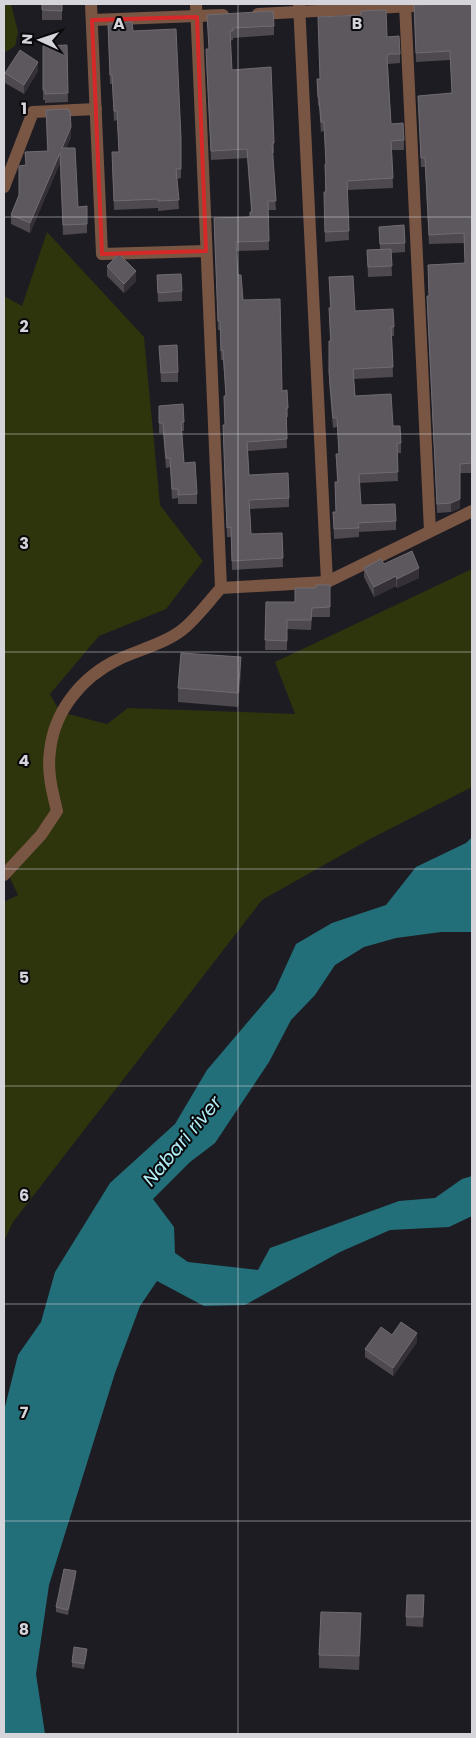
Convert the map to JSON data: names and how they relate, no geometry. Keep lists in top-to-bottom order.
{
  "water": ["Nabari river"],
  "north": "left",
  "grid": {
    "columns": ["A", "B"],
    "rows": [
      "1",
      "2",
      "3",
      "4",
      "5",
      "6",
      "7",
      "8"
    ]
  }
}
